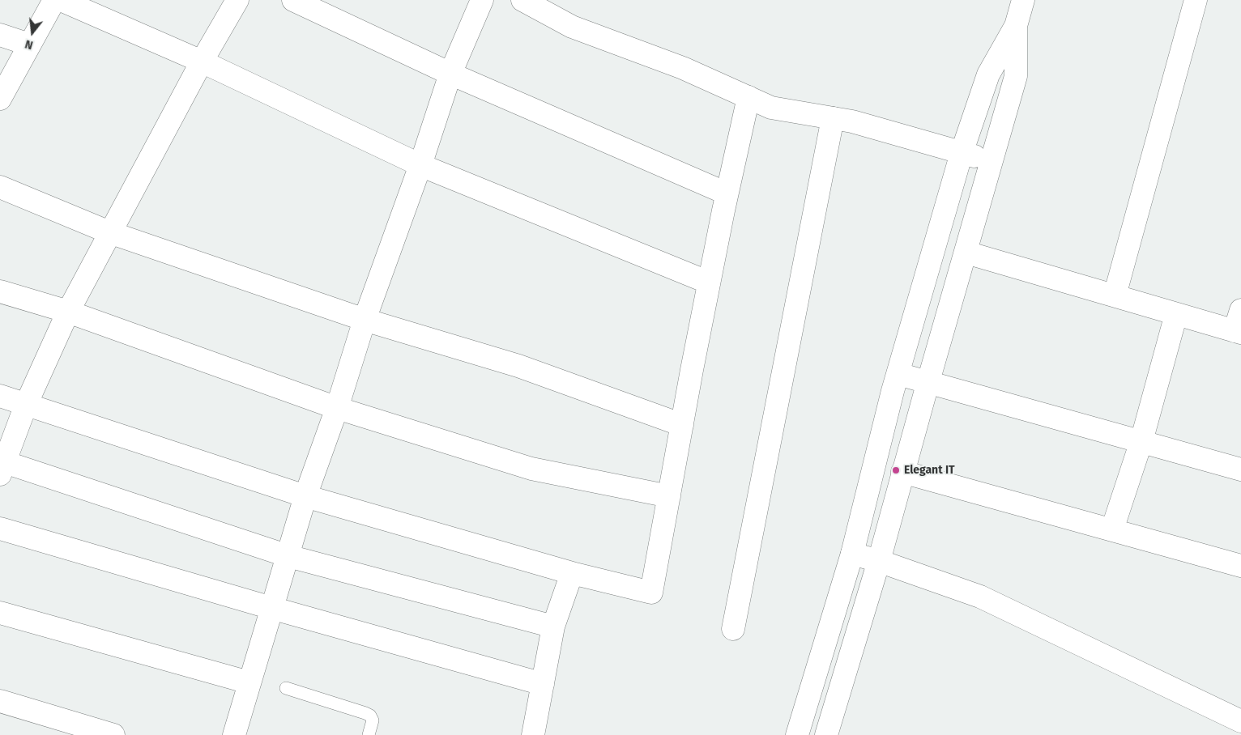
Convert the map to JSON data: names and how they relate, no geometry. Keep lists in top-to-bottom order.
{
  "places": ["Elegant IT"],
  "north": "bottom"
}
